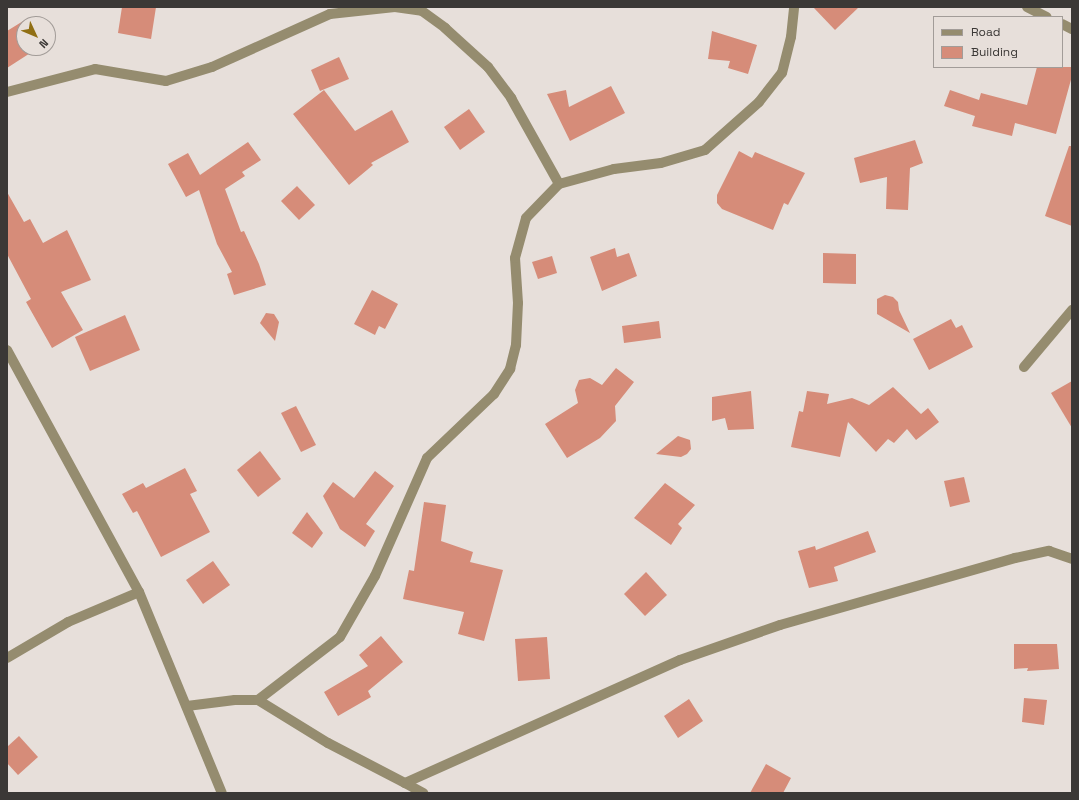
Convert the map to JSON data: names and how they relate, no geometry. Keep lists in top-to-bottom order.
{
  "legend": ["Road", "Building"],
  "north": "bottom right"
}
